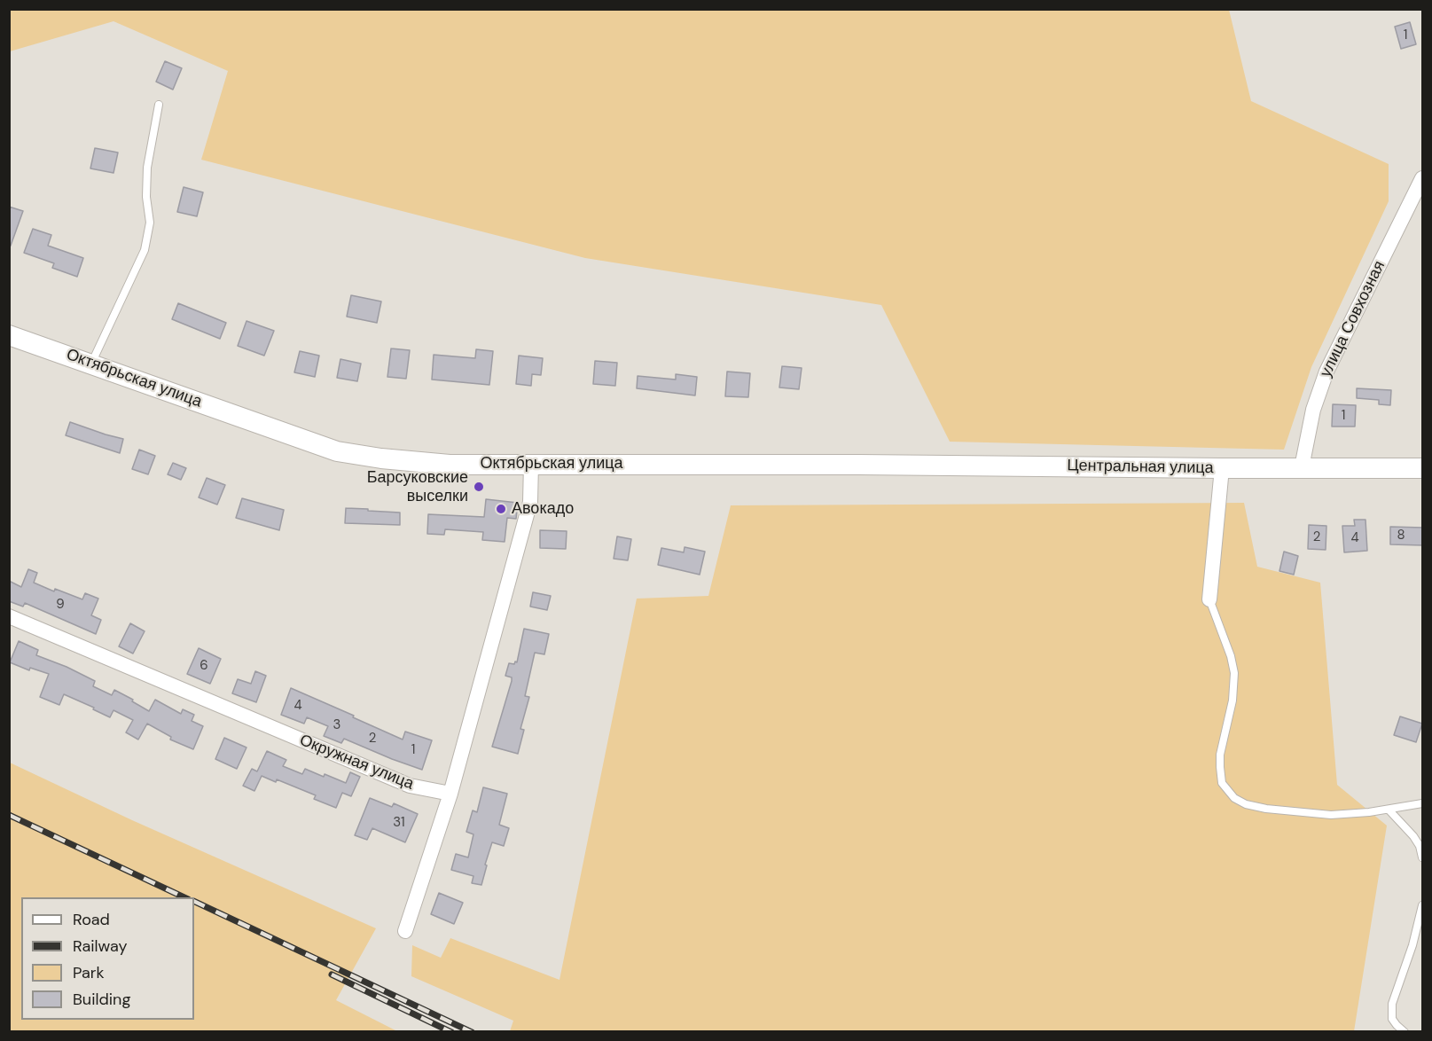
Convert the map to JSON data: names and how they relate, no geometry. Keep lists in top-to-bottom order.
{
  "streets": {
    "main road": ["Октябрьская улица", "Центральная улица"],
    "street": ["улица Совхозная", "Окружная улица"]
  },
  "crossings": [
    ["улица Совхозная", "Центральная улица"],
    ["Октябрьская улица", "Центральная улица"]
  ],
  "places": ["Барсуковские выселки", "Авокадо"],
  "house_numbers": [
    "1",
    "1",
    "8",
    "2",
    "4",
    "9",
    "6",
    "4",
    "3",
    "2",
    "1",
    "31"
  ],
  "legend": [
    "Road",
    "Railway",
    "Park",
    "Building"
  ]
}
